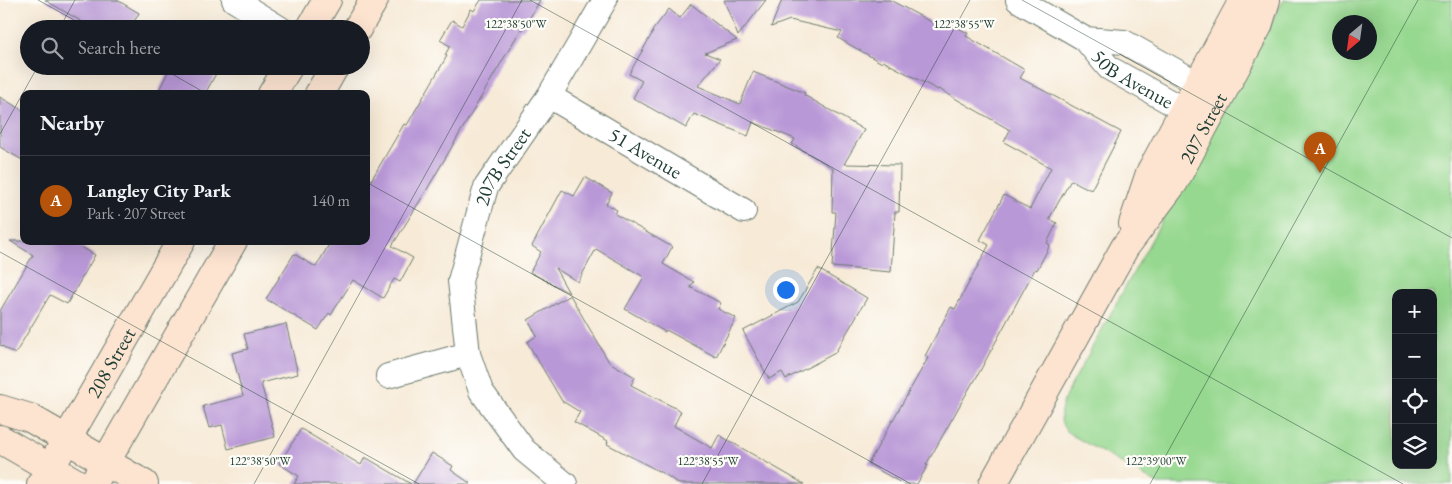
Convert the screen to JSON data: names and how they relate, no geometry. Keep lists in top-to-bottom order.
{
  "streets": {
    "street": [
      "50B Avenue",
      "207 Street",
      "51 Avenue",
      "207B Street",
      "208 Street"
    ]
  },
  "crossings": [
    ["50B Avenue", "207 Street"],
    ["51 Avenue", "207B Street"]
  ],
  "north": "bottom left",
  "page": {
    "search": "Search here",
    "heading": "Nearby",
    "pins": "A",
    "list": [
      {
        "mark": "A",
        "name": "Langley City Park",
        "note": "Park · 207 Street",
        "value": "140 m"
      }
    ],
    "map_buttons": ["+", "−"]
  },
  "coordinates": ["122°38'50\"W", "122°38'55\"W", "122°39'00\"W"]
}
